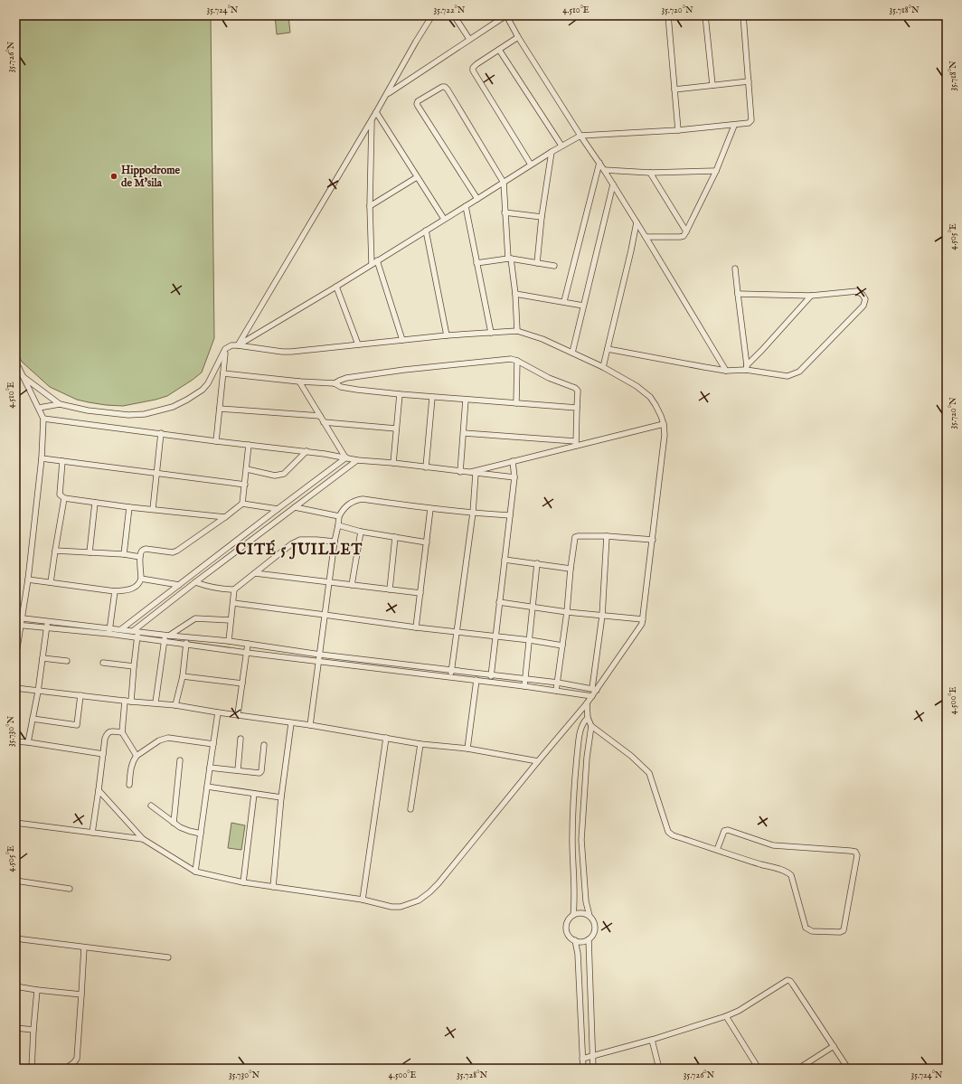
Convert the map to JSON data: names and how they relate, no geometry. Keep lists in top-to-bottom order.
{
  "districts": ["CITÉ 5 JUILLET"],
  "places": ["Hippodrome de M'sila"],
  "coordinates": [
    "35.724°N",
    "35.722°N",
    "4.510°E",
    "35.720°N",
    "35.718°N",
    "35.726°N",
    "4.505°E",
    "4.500°E",
    "35.730°N",
    "35.728°N"
  ]
}
